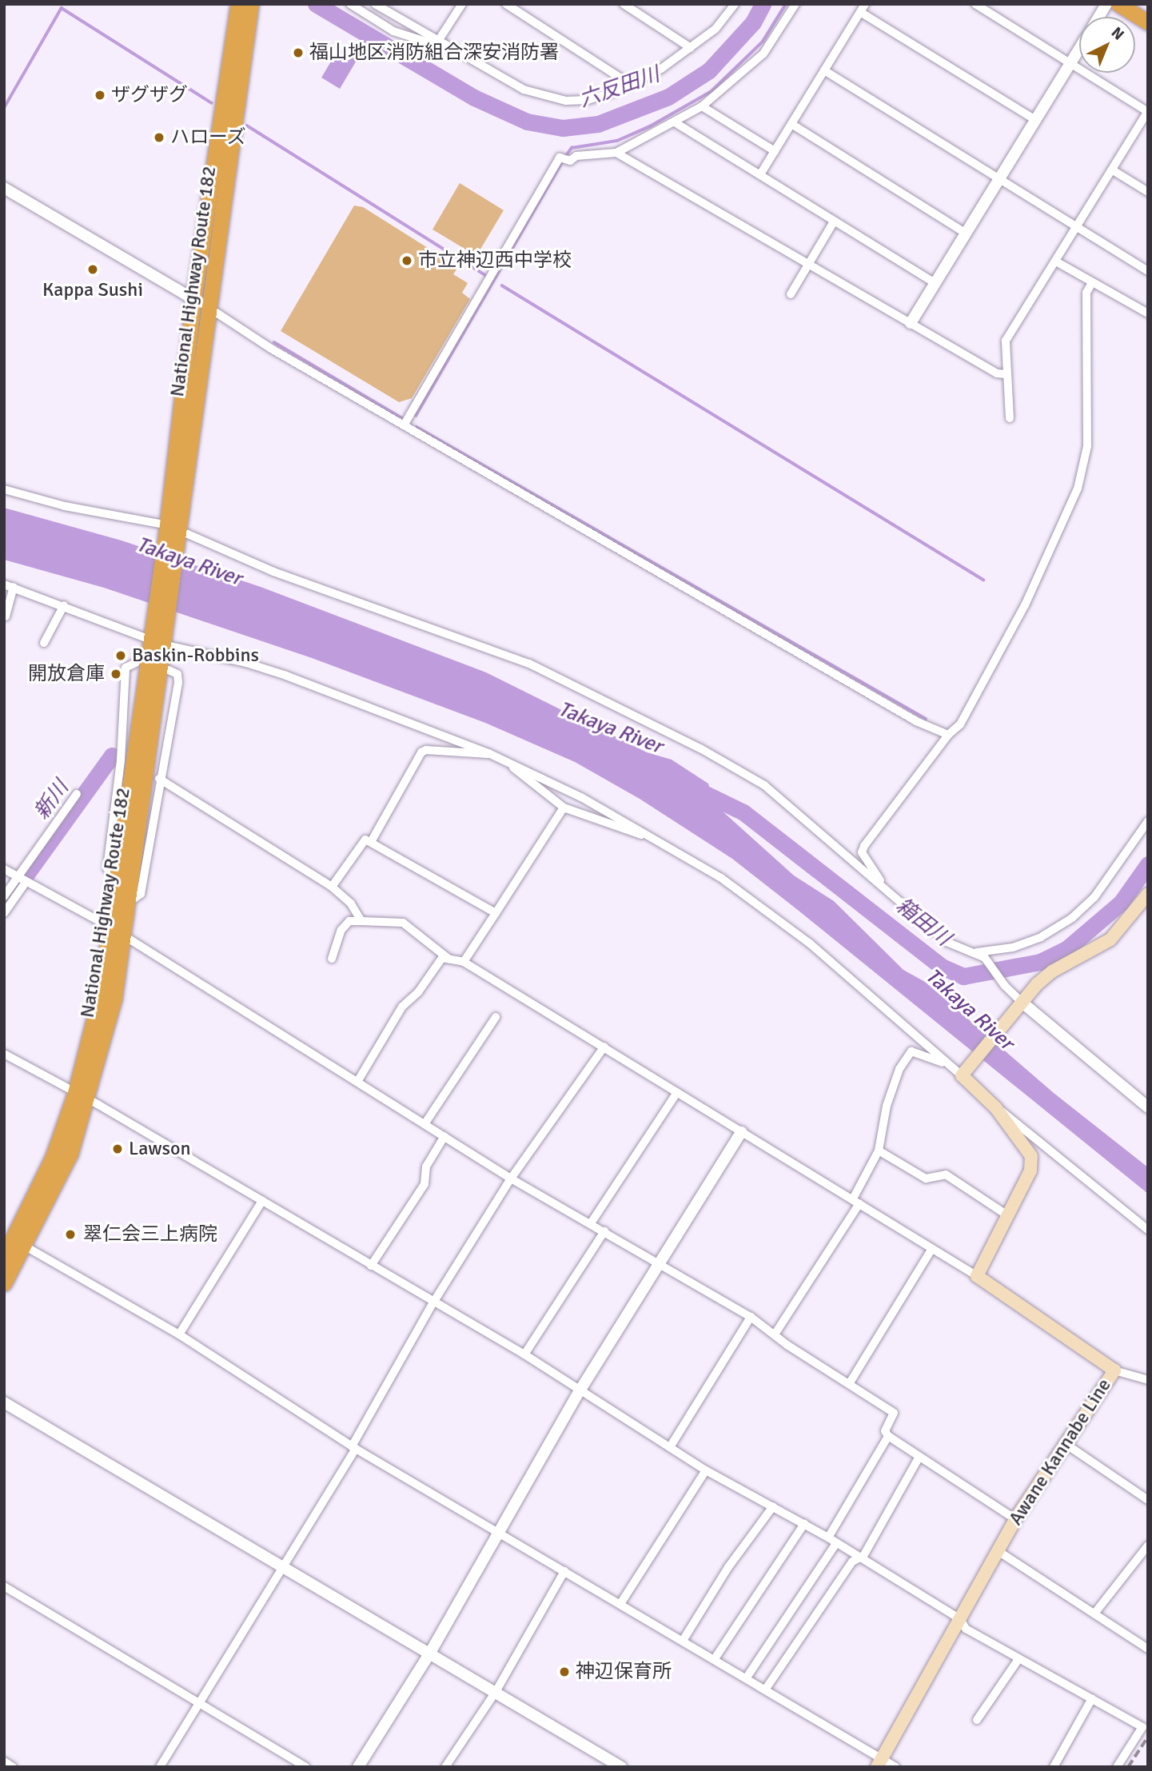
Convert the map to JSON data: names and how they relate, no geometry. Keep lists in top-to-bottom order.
{
  "streets": {
    "highway": ["National Highway Route 182"],
    "main road": ["Awane Kannabe Line"]
  },
  "water": [
    "六反田川",
    "Takaya River",
    "新川",
    "箱田川"
  ],
  "places": [
    "福山地区消防組合深安消防署",
    "ザグザグ",
    "ハローズ",
    "市立神辺西中学校",
    "Kappa Sushi",
    "Baskin-Robbins",
    "開放倉庫",
    "Lawson",
    "翠仁会三上病院",
    "神辺保育所"
  ],
  "north": "top right"
}
